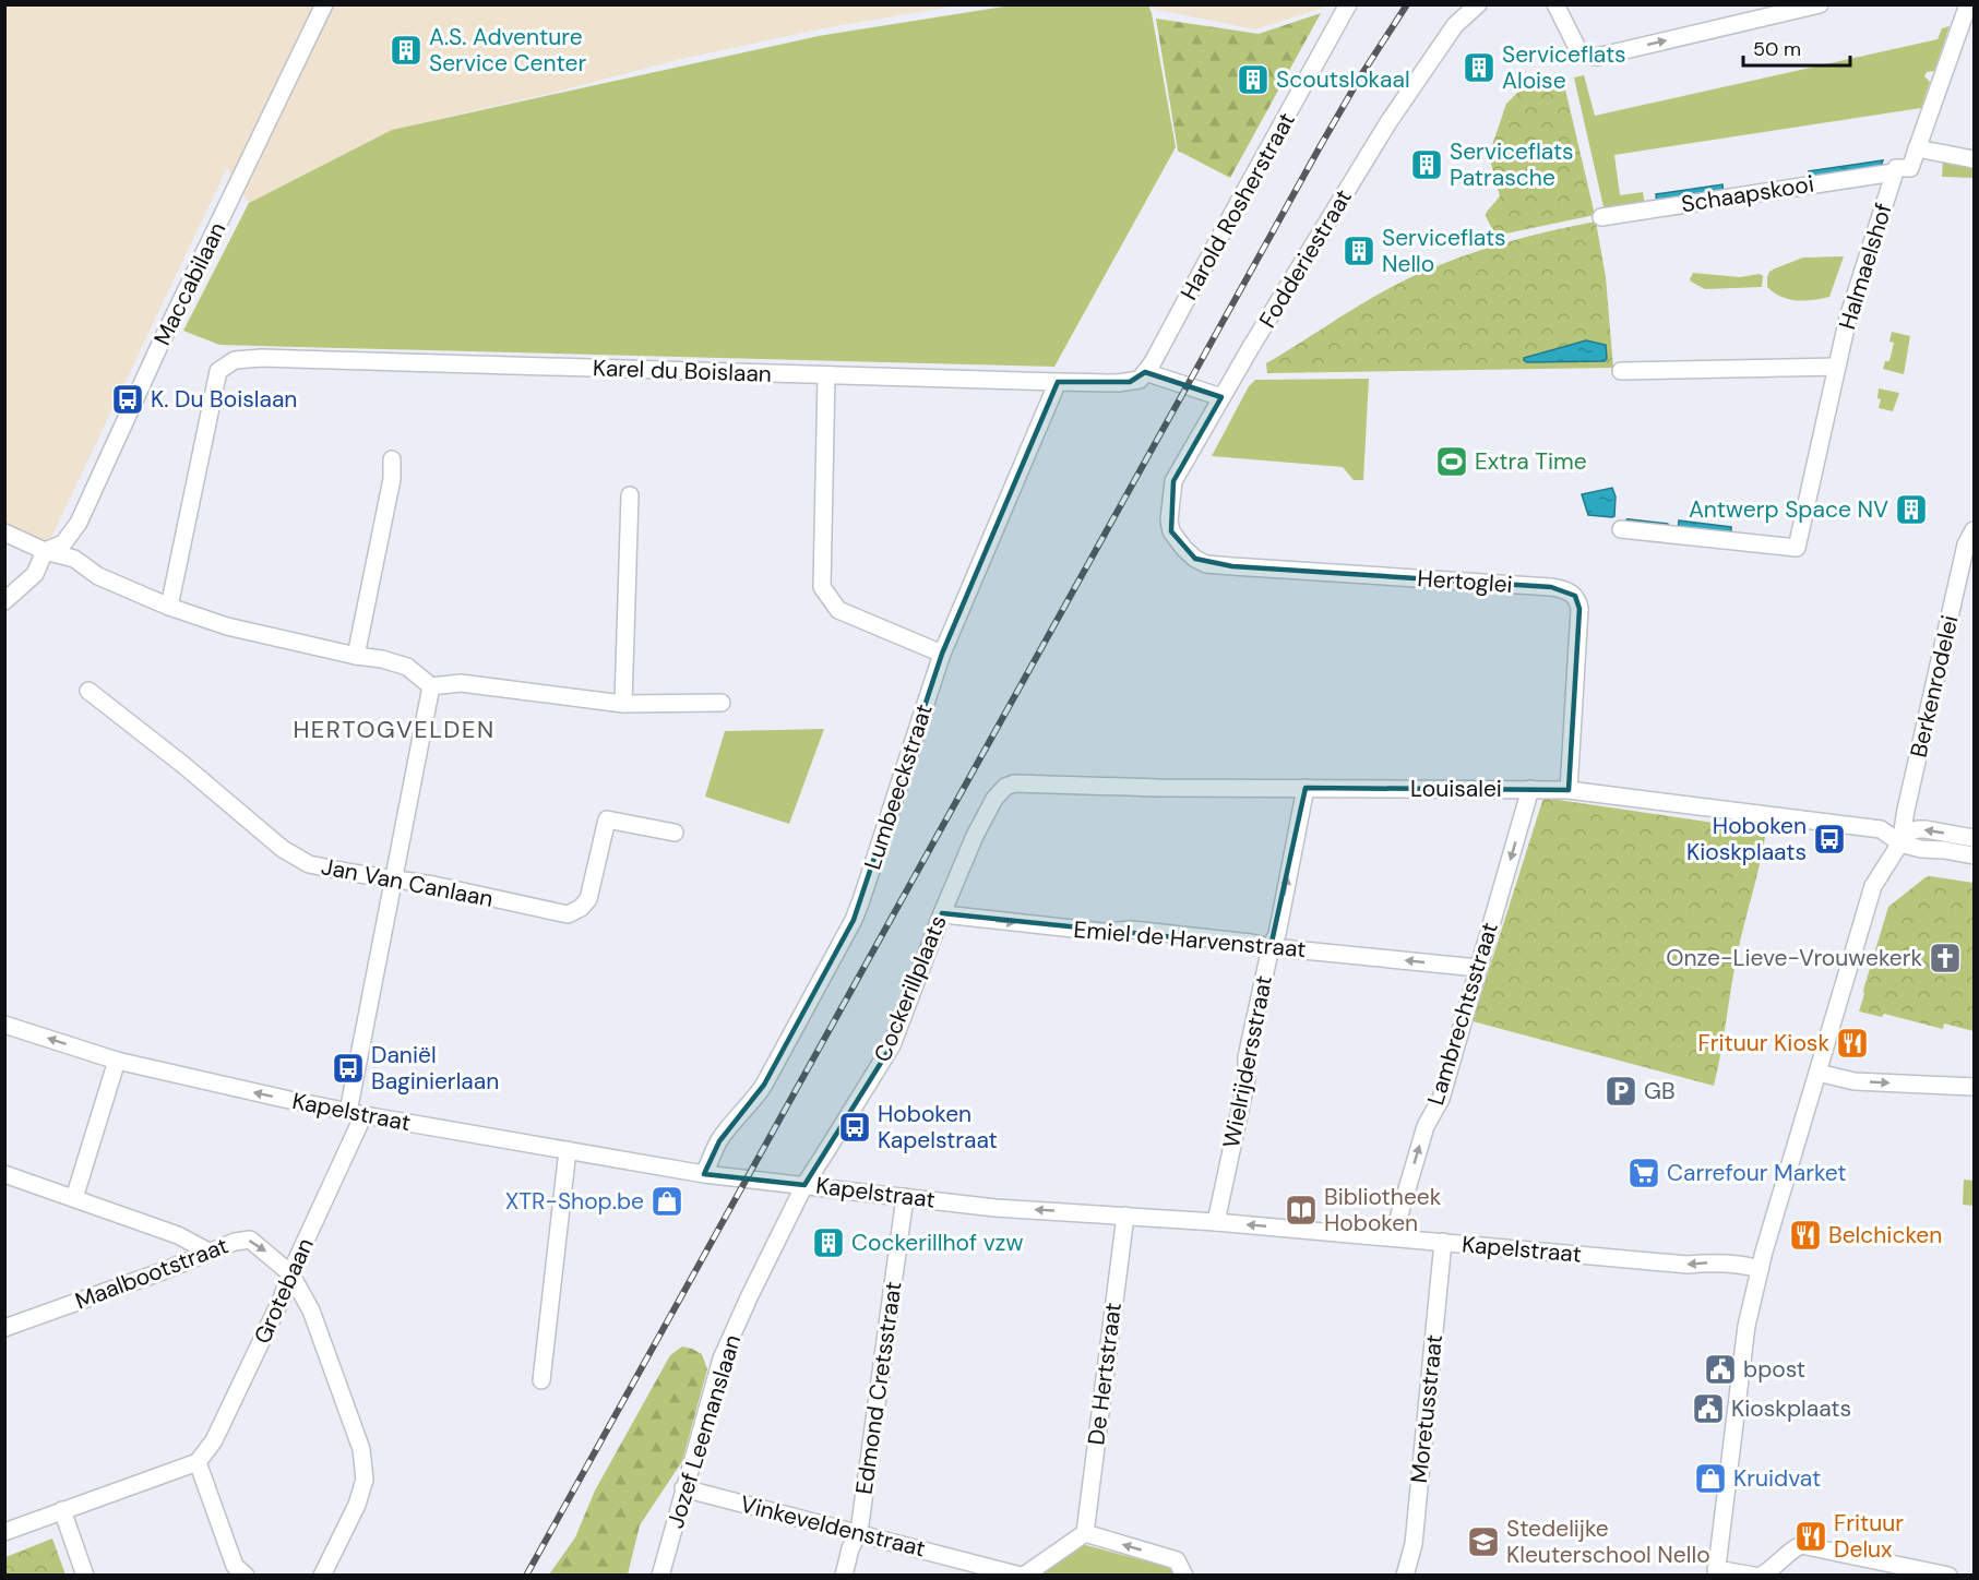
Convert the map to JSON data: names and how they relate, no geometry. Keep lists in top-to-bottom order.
{
  "streets": {
    "street": [
      "Schaapskooi",
      "Harold Rosherstraat",
      "Fodderiestraat",
      "Halmaelshof",
      "Maccabilaan",
      "Karel du Boislaan",
      "Hertoglei",
      "Berkenrodelei",
      "Lumbeeckstraat",
      "Louisalei",
      "Jan Van Canlaan",
      "Emiel de Harvenstraat",
      "Cockerillplaats",
      "Lambrechtsstraat",
      "Wielrijdersstraat",
      "Kapelstraat",
      "Maalbootstraat",
      "Grotebaan",
      "De Hertstraat",
      "Edmond Cretsstraat",
      "Moretusstraat",
      "Jozef Leemanslaan",
      "Vinkeveldenstraat"
    ]
  },
  "crossings": [
    ["Schaapskooi", "Halmaelshof"],
    ["Harold Rosherstraat", "Karel du Boislaan"],
    ["Fodderiestraat", "Hertoglei"],
    ["Karel du Boislaan", "Lumbeeckstraat"],
    ["Hertoglei", "Louisalei"],
    ["Berkenrodelei", "Louisalei"],
    ["Lumbeeckstraat", "Kapelstraat"],
    ["Louisalei", "Cockerillplaats"],
    ["Louisalei", "Lambrechtsstraat"],
    ["Louisalei", "Wielrijdersstraat"],
    ["Emiel de Harvenstraat", "Cockerillplaats"],
    ["Emiel de Harvenstraat", "Lambrechtsstraat"],
    ["Emiel de Harvenstraat", "Wielrijdersstraat"],
    ["Cockerillplaats", "Kapelstraat"],
    ["Cockerillplaats", "Jozef Leemanslaan"],
    ["Lambrechtsstraat", "Kapelstraat"],
    ["Wielrijdersstraat", "Kapelstraat"],
    ["Kapelstraat", "Grotebaan"],
    ["Kapelstraat", "De Hertstraat"],
    ["Kapelstraat", "Edmond Cretsstraat"],
    ["Kapelstraat", "Moretusstraat"],
    ["Kapelstraat", "Jozef Leemanslaan"],
    ["Maalbootstraat", "Grotebaan"],
    ["Edmond Cretsstraat", "Vinkeveldenstraat"],
    ["Jozef Leemanslaan", "Vinkeveldenstraat"]
  ],
  "one_way": ["Wielrijdersstraat", "Kapelstraat"],
  "districts": ["HERTOGVELDEN"],
  "places": {
    "building": [
      "A.S. Adventure Service Center",
      "Serviceflats Aloise",
      "Scoutslokaal",
      "Serviceflats Patrasche",
      "Serviceflats Nello",
      "Antwerp Space NV",
      "Cockerillhof vzw"
    ],
    "bus stop": [
      "K. Du Boislaan",
      "Hoboken Kioskplaats",
      "Daniël Baginierlaan",
      "Hoboken Kapelstraat"
    ],
    "sports": ["Extra Time"],
    "church": ["Onze-Lieve-Vrouwekerk"],
    "restaurant": ["Frituur Kiosk", "Belchicken", "Frituur Delux"],
    "parking": ["GB"],
    "supermarket": ["Carrefour Market"],
    "shop": ["XTR-Shop.be", "Kruidvat"],
    "library": ["Bibliotheek Hoboken"],
    "public building": ["bpost", "Kioskplaats"],
    "school or university": ["Stedelijke Kleuterschool Nello"]
  },
  "scale_bar": "50 m"
}
